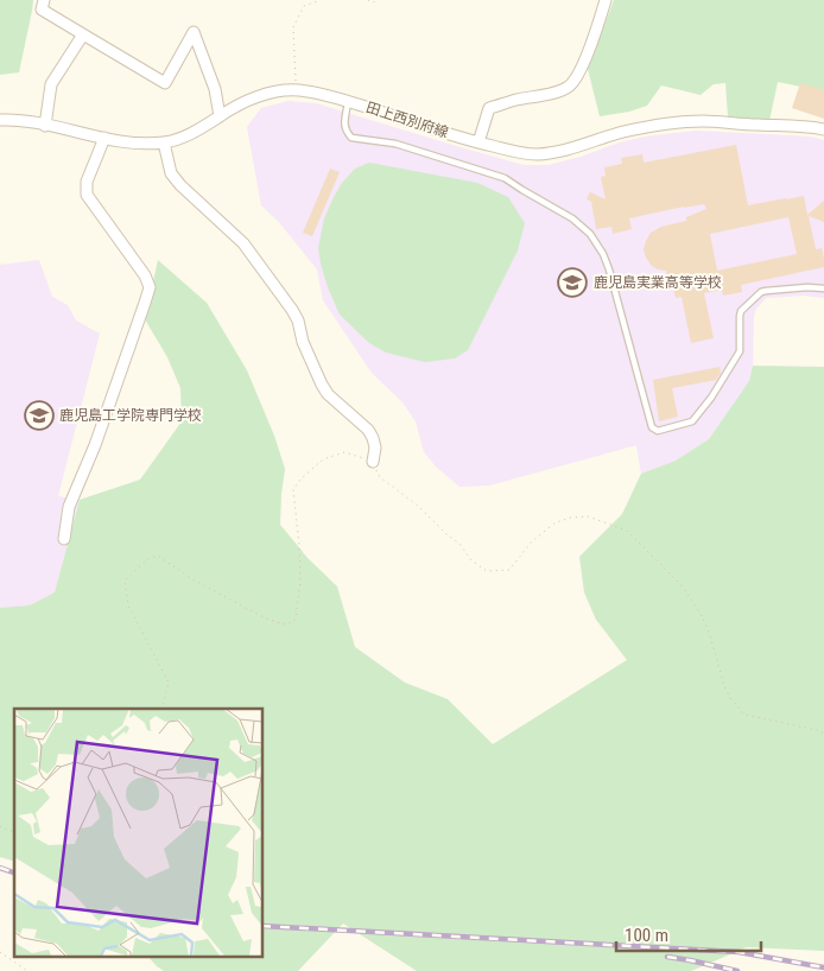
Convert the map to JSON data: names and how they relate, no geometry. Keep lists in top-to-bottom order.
{
  "streets": {
    "street": ["田上西別府線"]
  },
  "places": {
    "school or university": ["鹿児島実業高等学校", "鹿児島工学院専門学校"]
  },
  "scale_bar": "100 m"
}
